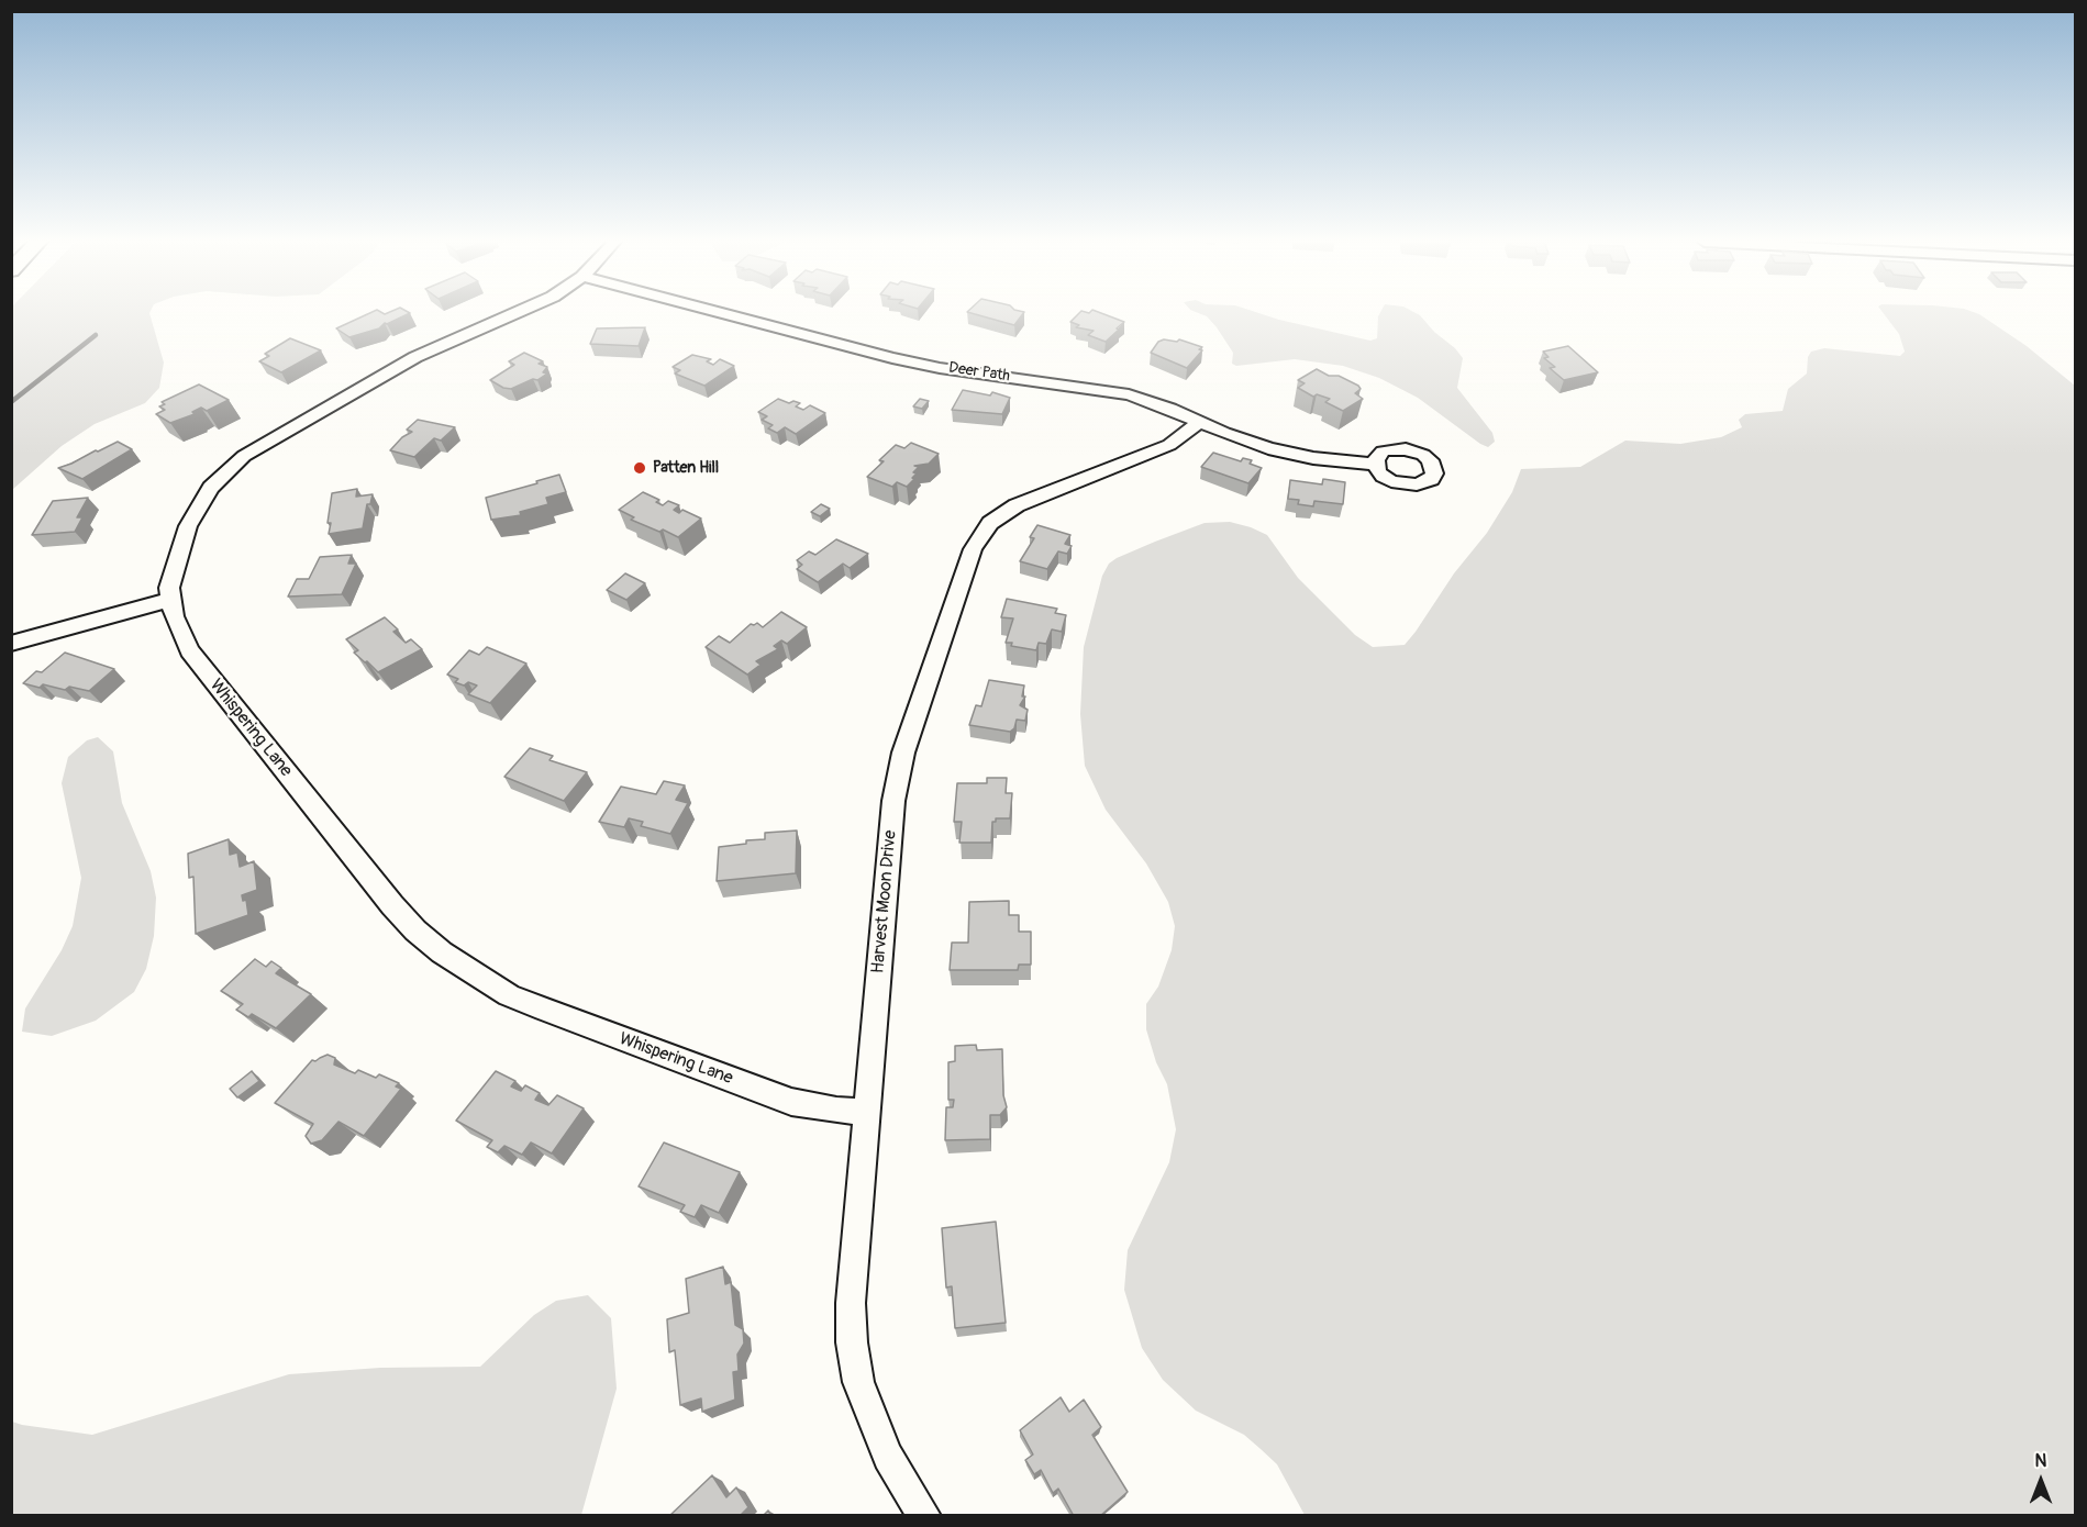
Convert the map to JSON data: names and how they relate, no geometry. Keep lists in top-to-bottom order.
{
  "streets": {
    "street": ["Deer Path", "Whispering Lane", "Harvest Moon Drive"]
  },
  "crossings": [
    ["Deer Path", "Harvest Moon Drive"],
    ["Whispering Lane", "Harvest Moon Drive"]
  ],
  "places": ["Patten Hill"],
  "north": "top"
}
